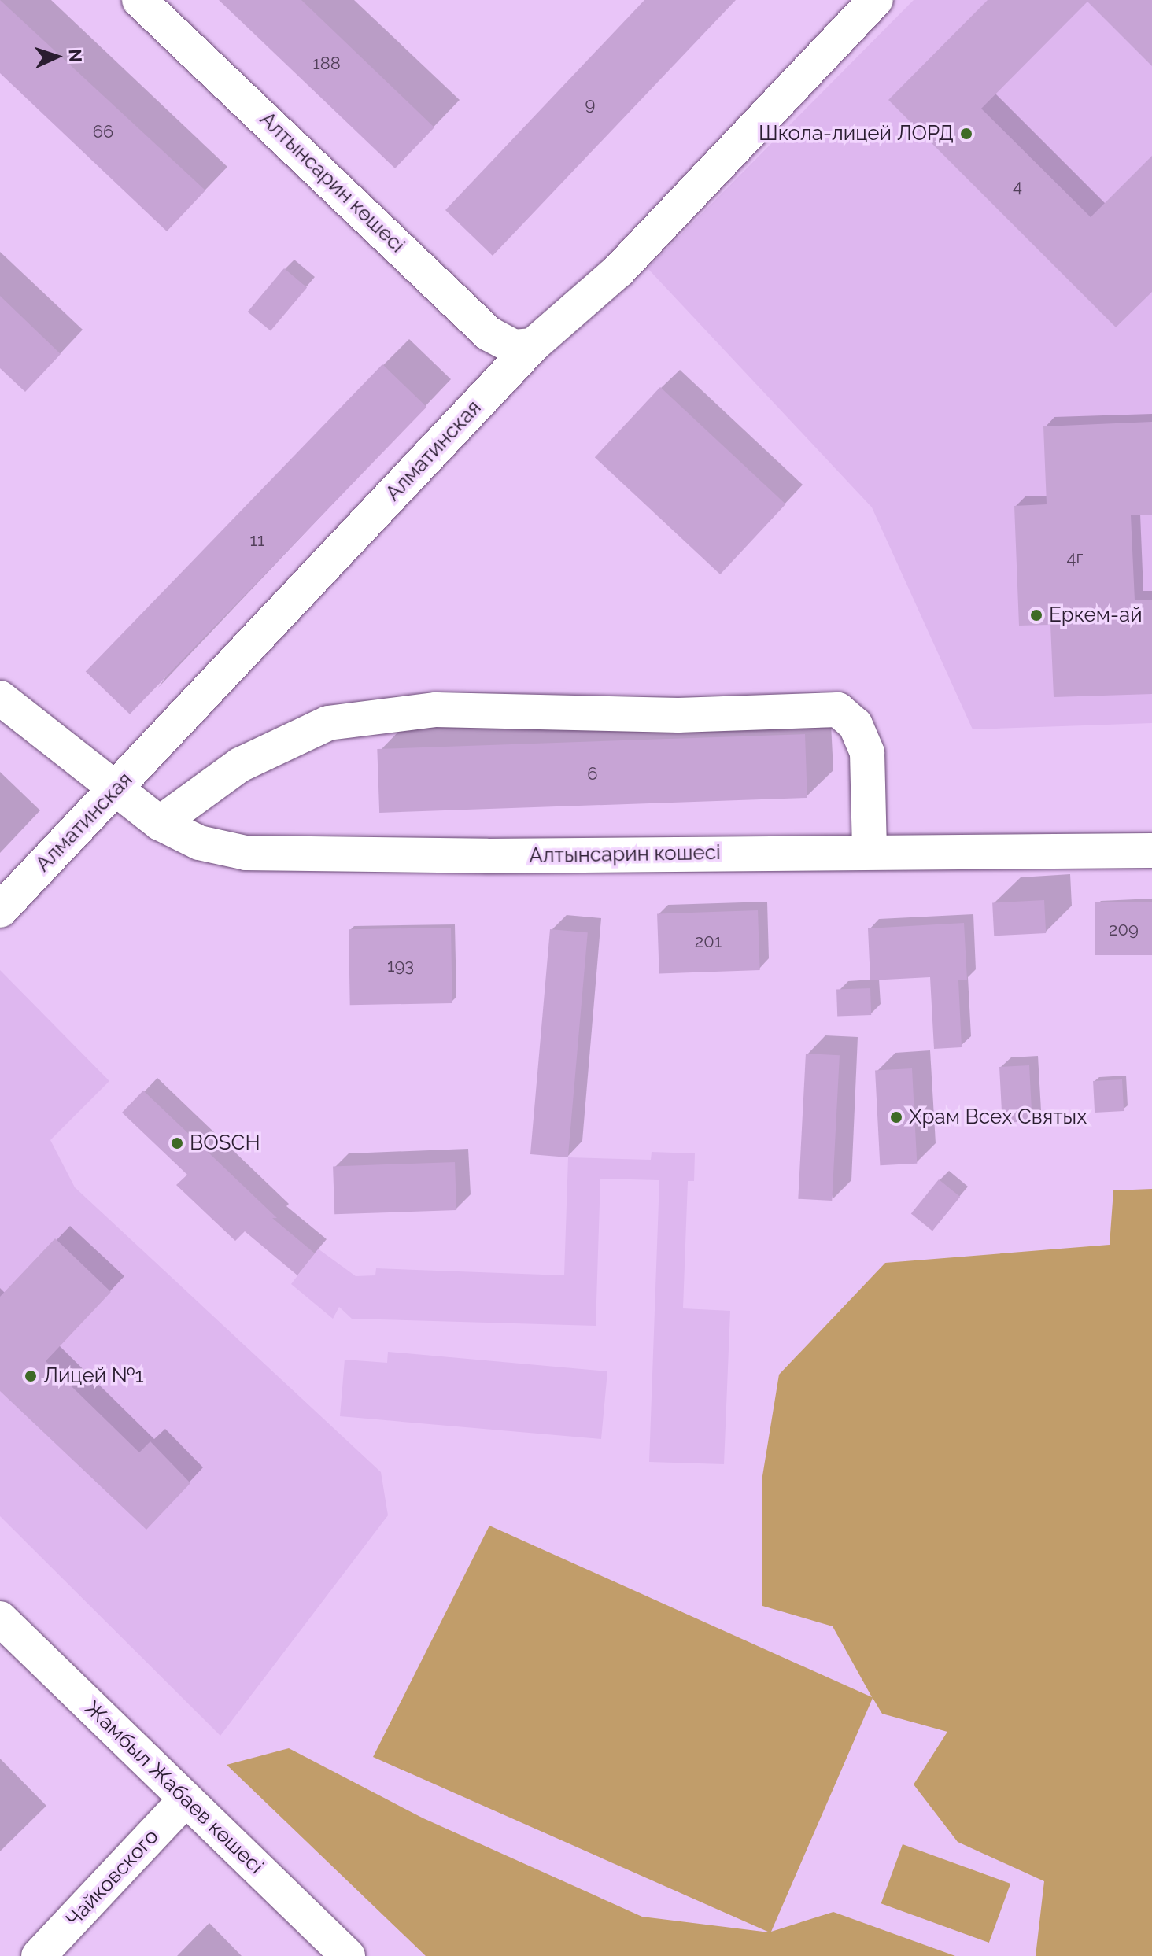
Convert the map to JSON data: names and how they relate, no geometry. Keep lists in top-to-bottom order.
{
  "streets": {
    "street": [
      "Алтынсарин көшесі",
      "Алматинская",
      "Жамбыл Жабаев көшесі",
      "Чайковского"
    ]
  },
  "crossings": [
    ["Алтынсарин көшесі", "Алматинская"],
    ["Жамбыл Жабаев көшесі", "Чайковского"]
  ],
  "places": [
    "Школа-лицей ЛОРД",
    "Еркем-ай",
    "Храм Всех Святых",
    "BOSCH",
    "Лицей №1"
  ],
  "house_numbers": [
    "188",
    "9",
    "66",
    "4",
    "11",
    "4г",
    "6",
    "209",
    "201",
    "193"
  ],
  "north": "right"
}
